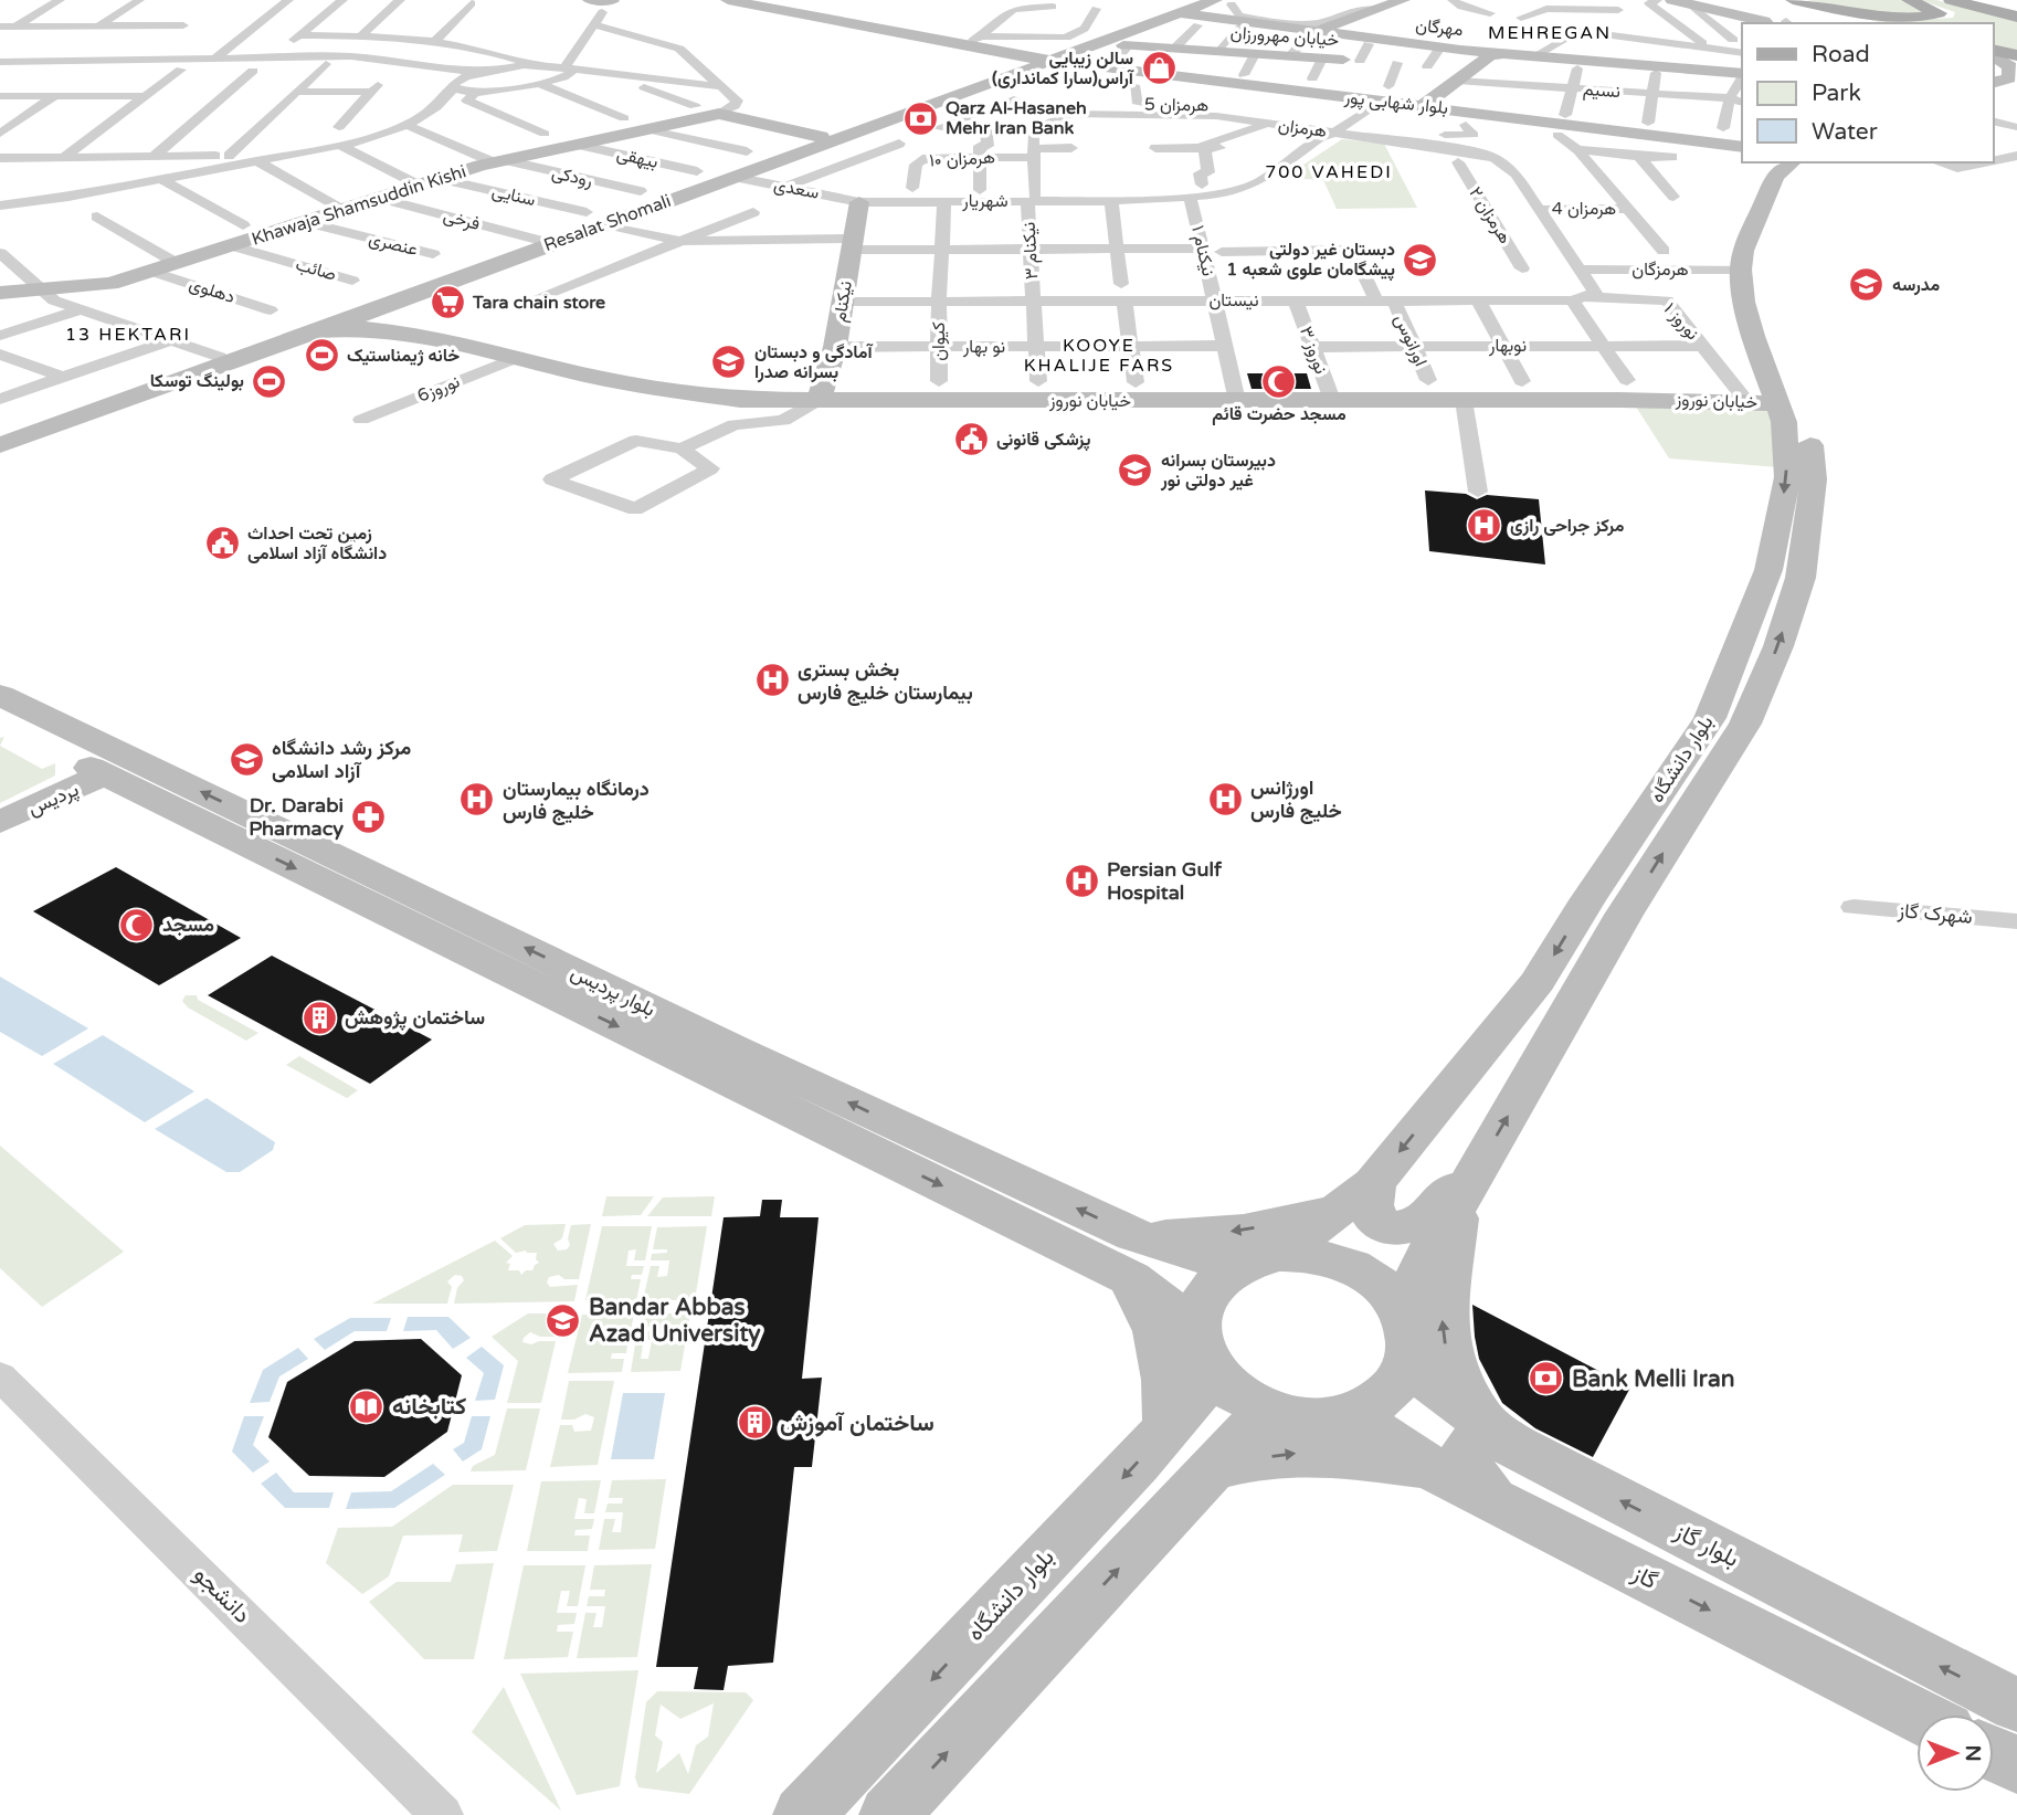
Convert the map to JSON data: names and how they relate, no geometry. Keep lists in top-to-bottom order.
{
  "streets": {
    "main road": [
      "مهرگان",
      "خیابان مهرورزان",
      "بلوار شهابی پور",
      "Khawaja Shamsuddin Kishi",
      "Resalat Shomali",
      "نیکنام",
      "خیابان نوروز",
      "بلوار دانشگاه",
      "پردیس",
      "بلوار پردیس",
      "بلوار گاز",
      "گاز"
    ],
    "street": [
      "نسیم",
      "هرمزان 5",
      "هرمزان",
      "بیهقی",
      "هرمزان ۱۰",
      "رودکی",
      "سعدی",
      "سنایی",
      "شهریار",
      "هرمزان 4",
      "هرمزان ۲",
      "فرخی",
      "عنصری",
      "نیکنام ۳",
      "نیکنام ۱",
      "صائب",
      "هرمزگان",
      "دهلوی",
      "نیستان",
      "نوروز ۱",
      "اورانوس",
      "کیوان",
      "نوبهار",
      "نو بهار",
      "نوروز ۳",
      "نوروز6",
      "شهرک گاز",
      "دانشجو"
    ]
  },
  "crossings": [
    ["مهرگان", "Resalat Shomali"],
    ["خیابان مهرورزان", "نسیم"],
    ["خیابان مهرورزان", "بلوار شهابی پور"],
    ["خیابان مهرورزان", "Resalat Shomali"],
    ["بلوار شهابی پور", "شهریار"],
    ["بلوار شهابی پور", "Resalat Shomali"],
    ["هرمزان 5", "هرمزان"],
    ["هرمزان", "شهریار"],
    ["هرمزان", "هرمزان 4"],
    ["هرمزان", "هرمزان ۲"],
    ["هرمزان", "هرمزگان"],
    ["بیهقی", "Khawaja Shamsuddin Kishi"],
    ["رودکی", "Khawaja Shamsuddin Kishi"],
    ["سعدی", "شهریار"],
    ["سعدی", "Resalat Shomali"],
    ["سعدی", "نیکنام"],
    ["سنایی", "Khawaja Shamsuddin Kishi"],
    ["شهریار", "نیکنام ۳"],
    ["شهریار", "نیکنام ۱"],
    ["شهریار", "نیکنام"],
    ["شهریار", "کیوان"],
    ["Khawaja Shamsuddin Kishi", "فرخی"],
    ["Khawaja Shamsuddin Kishi", "عنصری"],
    ["Khawaja Shamsuddin Kishi", "صائب"],
    ["Khawaja Shamsuddin Kishi", "دهلوی"],
    ["هرمزان 4", "هرمزان ۲"],
    ["فرخی", "Resalat Shomali"],
    ["Resalat Shomali", "خیابان نوروز"],
    ["نیکنام ۳", "نیستان"],
    ["نیکنام ۳", "نو بهار"],
    ["نیکنام ۱", "نیستان"],
    ["نیکنام ۱", "نو بهار"],
    ["هرمزگان", "بلوار دانشگاه"],
    ["نیستان", "نیکنام"],
    ["نیستان", "نوروز ۱"],
    ["نیستان", "اورانوس"],
    ["نیستان", "کیوان"],
    ["نیستان", "نوروز ۳"],
    ["نیکنام", "نو بهار"],
    ["نیکنام", "خیابان نوروز"],
    ["نوروز ۱", "نوبهار"],
    ["نوروز ۱", "خیابان نوروز"],
    ["نوروز ۱", "بلوار دانشگاه"],
    ["اورانوس", "نوبهار"],
    ["کیوان", "نو بهار"],
    ["نوبهار", "نوروز ۳"],
    ["نوروز ۳", "خیابان نوروز"],
    ["نوروز6", "خیابان نوروز"],
    ["خیابان نوروز", "بلوار دانشگاه"],
    ["بلوار دانشگاه", "بلوار پردیس"],
    ["بلوار دانشگاه", "بلوار گاز"],
    ["بلوار دانشگاه", "گاز"],
    ["پردیس", "بلوار پردیس"],
    ["بلوار پردیس", "بلوار گاز"],
    ["بلوار پردیس", "گاز"],
    ["بلوار گاز", "گاز"]
  ],
  "one_way": ["بلوار گاز", "گاز"],
  "districts": [
    "MEHREGAN",
    "700 VAHEDI",
    "13 HEKTARI",
    "KOOYE KHALIJE FARS"
  ],
  "places": {
    "shop": ["سالن زیبایی آراس(سارا کمانداری)"],
    "bank": ["Qarz Al-Hasaneh Mehr Iran Bank", "Bank Melli Iran"],
    "school or university": [
      "دبستان غیر دولتی پیشگامان علوی شعبه 1",
      "مدرسه",
      "آمادگی و دبستان بسرانه صدرا",
      "دبیرستان بسرانه غیر دولتی نور",
      "مرکز رشد دانشگاه آزاد اسلامی",
      "Bandar Abbas Azad University"
    ],
    "supermarket": ["Tara chain store"],
    "sports": ["خانه ژیمناستیک", "بولینگ توسکا"],
    "mosque": ["مسجد حضرت قائم", "مسجد"],
    "public building": ["پزشکی قانونی", "زمین تحت احداث دانشگاه آزاد اسلامی"],
    "hospital": [
      "مرکز جراحی رازی",
      "بخش بستری بیمارستان خلیج فارس",
      "اورژانس خلیج فارس",
      "درمانگاه بیمارستان خلیج فارس",
      "Persian Gulf Hospital"
    ],
    "pharmacy": ["Dr. Darabi Pharmacy"],
    "building": ["ساختمان پژوهش", "ساختمان آموزش"],
    "library": ["کتابخانه"]
  },
  "legend": ["Road", "Park", "Water"],
  "north": "right"
}
